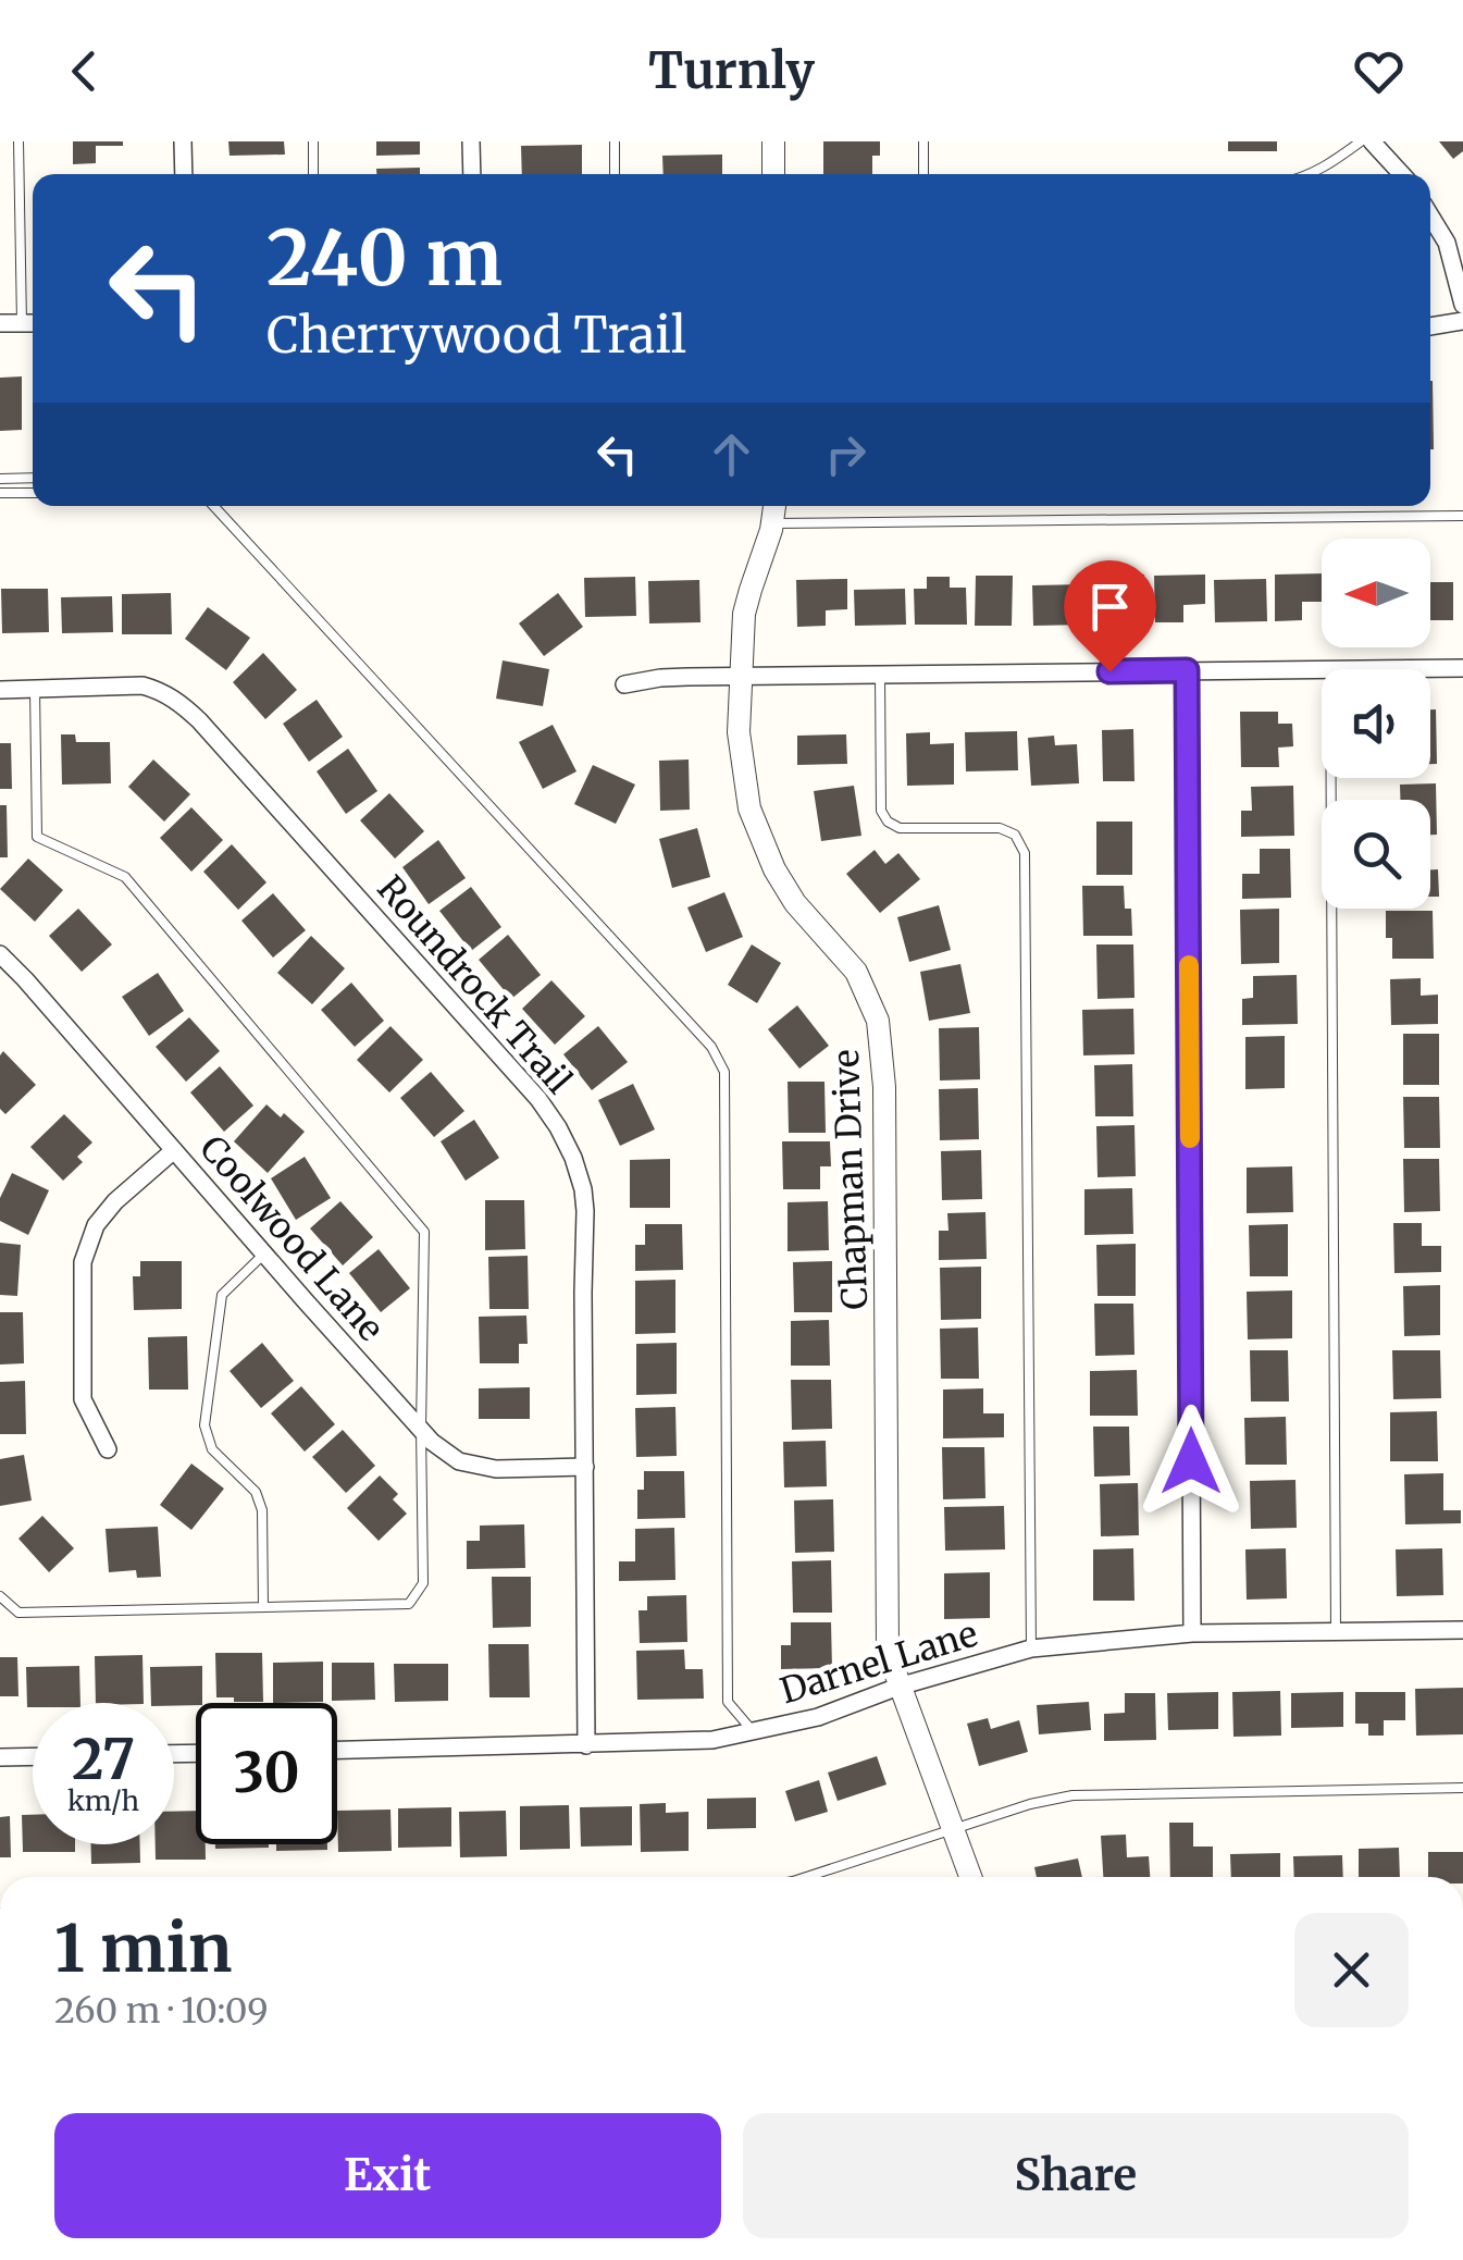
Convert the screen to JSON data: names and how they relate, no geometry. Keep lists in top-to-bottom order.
{
  "streets": {
    "street": [
      "Roundrock Trail",
      "Chapman Drive",
      "Coolwood Lane",
      "Darnel Lane"
    ]
  },
  "crossings": [
    ["Roundrock Trail", "Coolwood Lane"],
    ["Roundrock Trail", "Darnel Lane"],
    ["Chapman Drive", "Darnel Lane"]
  ],
  "north": "left",
  "page": {
    "header": "Turnly",
    "turn": ["240 m", "Cherrywood Trail"],
    "speed": "27 km/h",
    "limit": "30",
    "heading": ["1 min", "260 m · 10:09"],
    "buttons": ["Exit", "Share"]
  }
}
